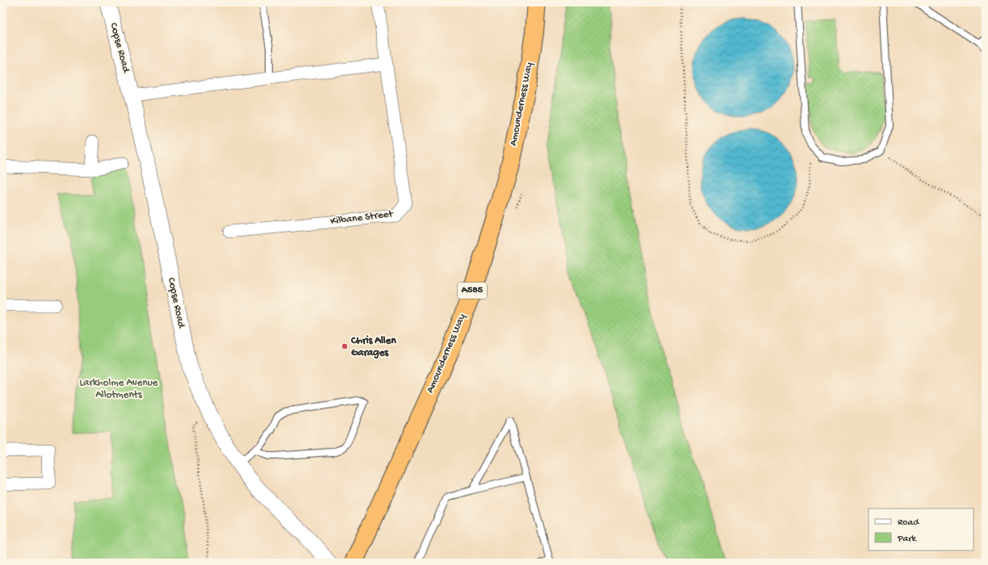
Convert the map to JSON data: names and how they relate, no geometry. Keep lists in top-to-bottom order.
{
  "streets": {
    "highway": ["Amounderness Way", "A585"],
    "street": ["Copse Road", "Kilbane Street"]
  },
  "parks": ["Larkholme Avenue Allotments"],
  "places": ["Chris Allen Garages"],
  "legend": ["Road", "Park"]
}
